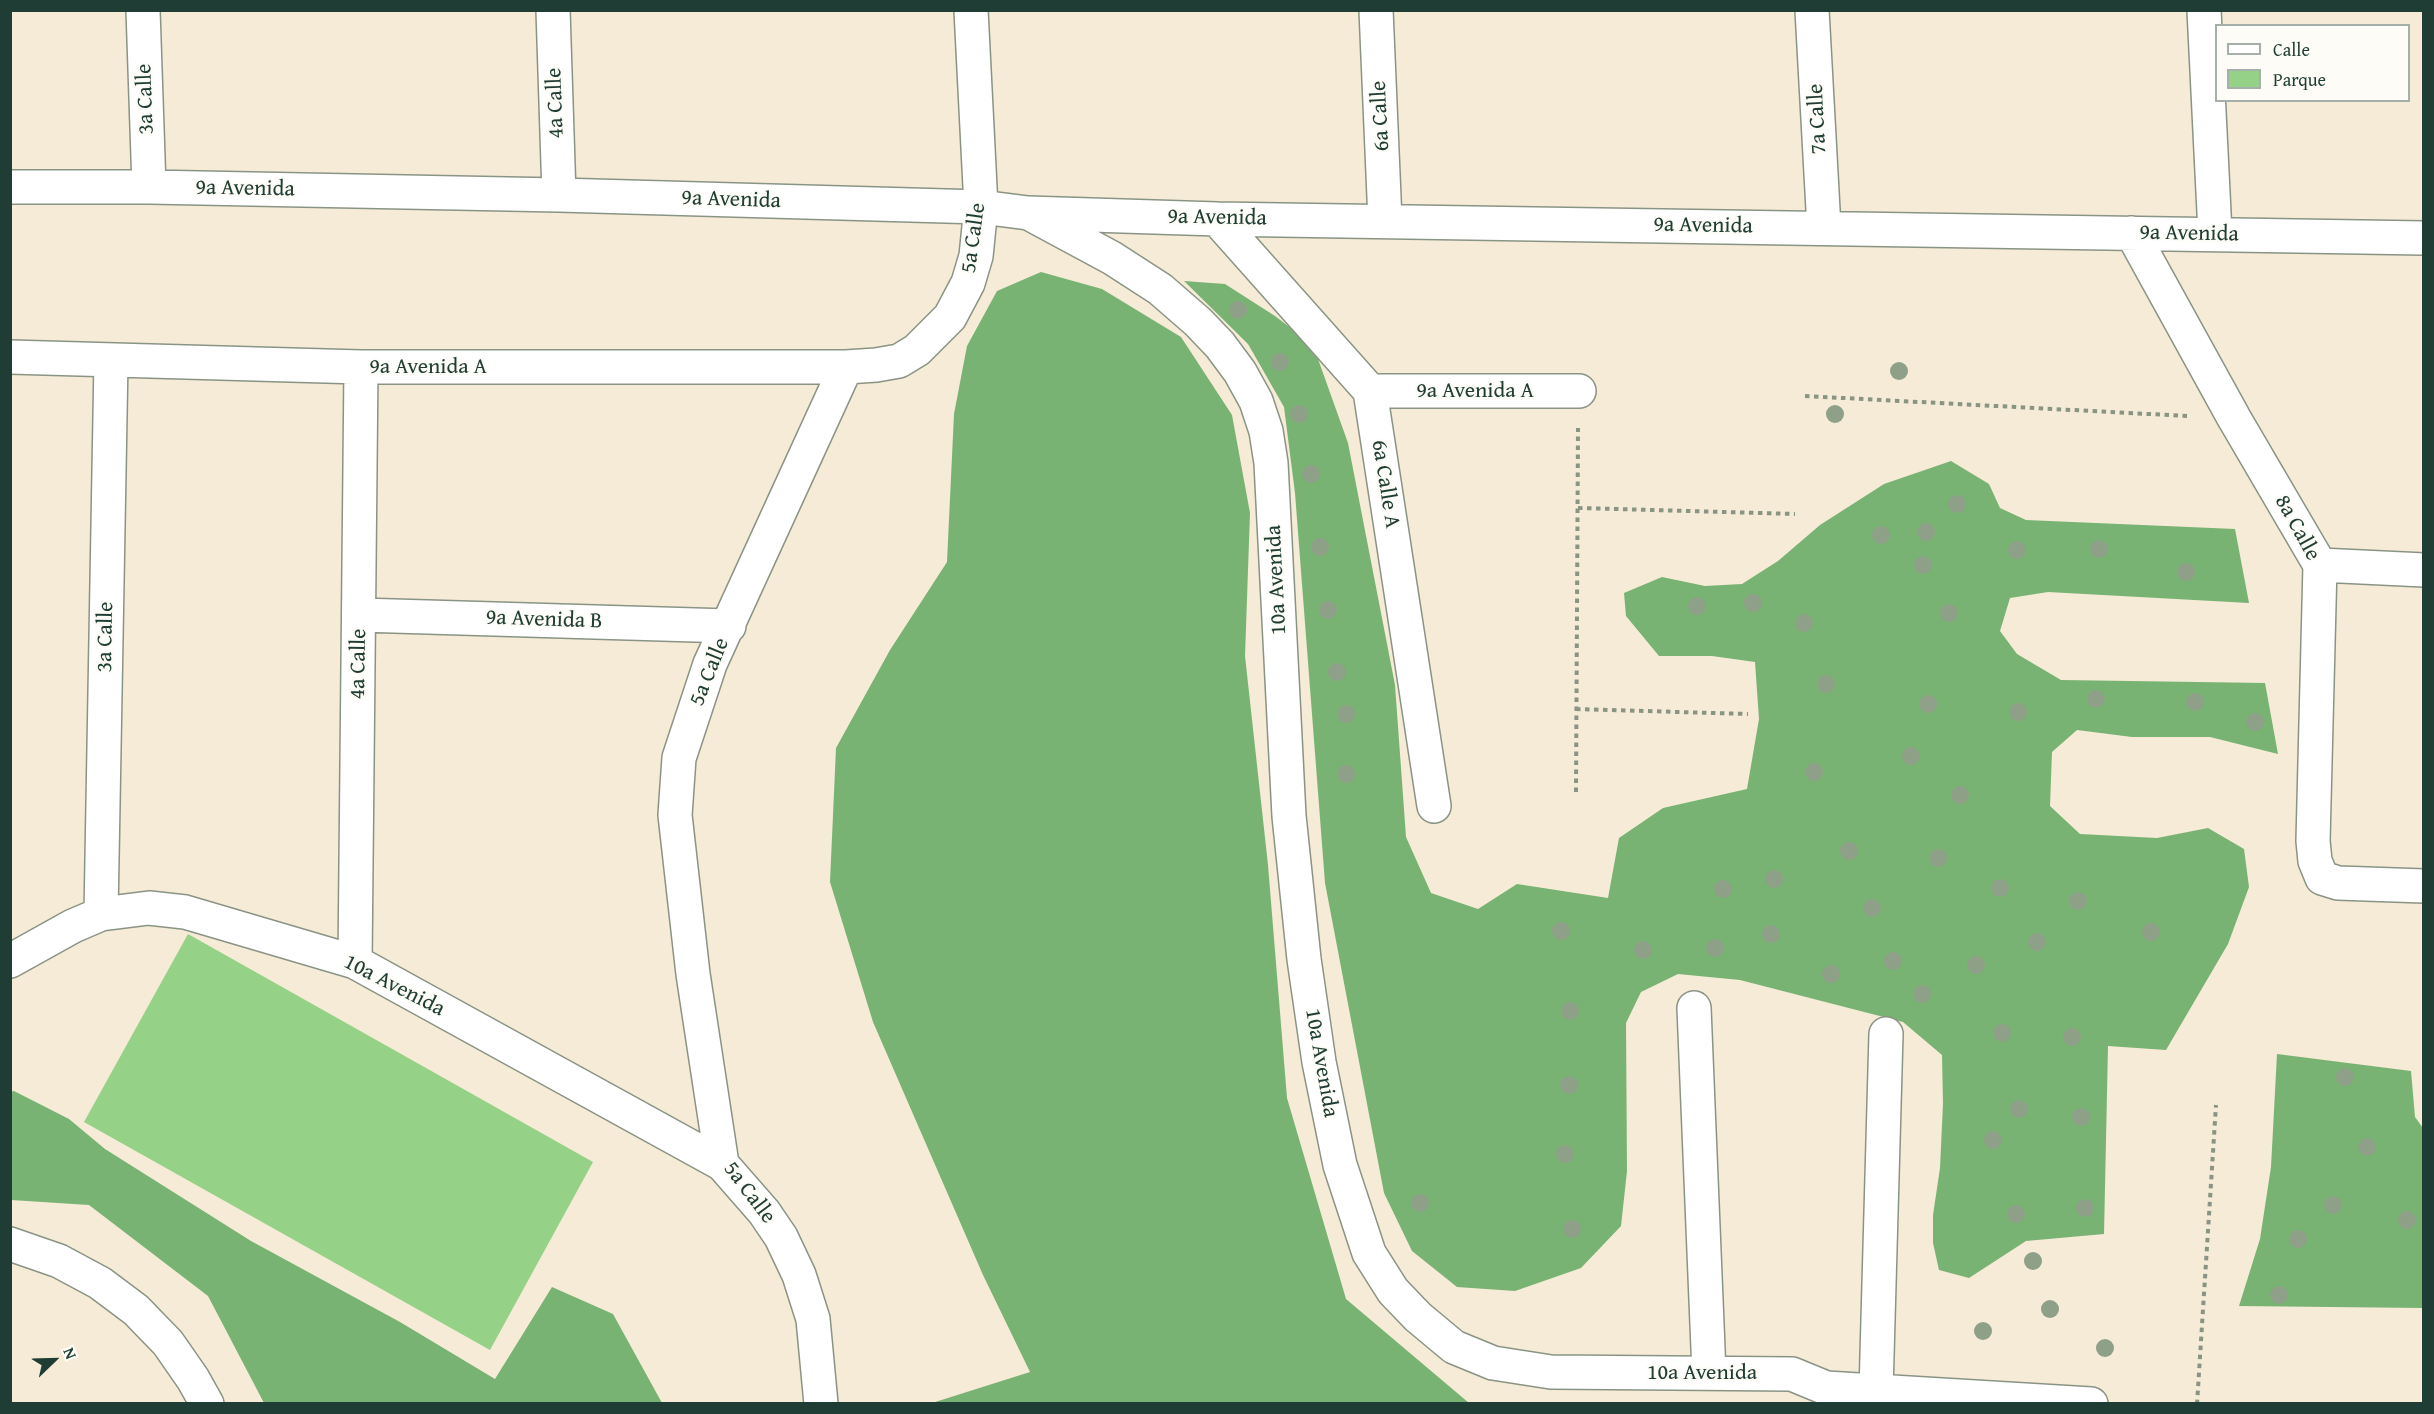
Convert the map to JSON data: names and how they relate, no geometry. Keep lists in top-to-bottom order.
{
  "streets": {
    "street": [
      "3a Calle",
      "4a Calle",
      "6a Calle",
      "7a Calle",
      "9a Avenida",
      "5a Calle",
      "9a Avenida A",
      "6a Calle A",
      "8a Calle",
      "10a Avenida",
      "9a Avenida B"
    ]
  },
  "crossings": [
    ["3a Calle", "9a Avenida"],
    ["3a Calle", "9a Avenida A"],
    ["3a Calle", "10a Avenida"],
    ["4a Calle", "9a Avenida"],
    ["4a Calle", "9a Avenida A"],
    ["4a Calle", "10a Avenida"],
    ["4a Calle", "9a Avenida B"],
    ["6a Calle", "9a Avenida"],
    ["7a Calle", "9a Avenida"],
    ["9a Avenida", "5a Calle"],
    ["9a Avenida", "8a Calle"],
    ["9a Avenida", "10a Avenida"],
    ["5a Calle", "9a Avenida A"],
    ["5a Calle", "10a Avenida"],
    ["5a Calle", "9a Avenida B"],
    ["9a Avenida A", "6a Calle A"]
  ],
  "legend": ["Calle", "Parque"],
  "north": "top right"
}
